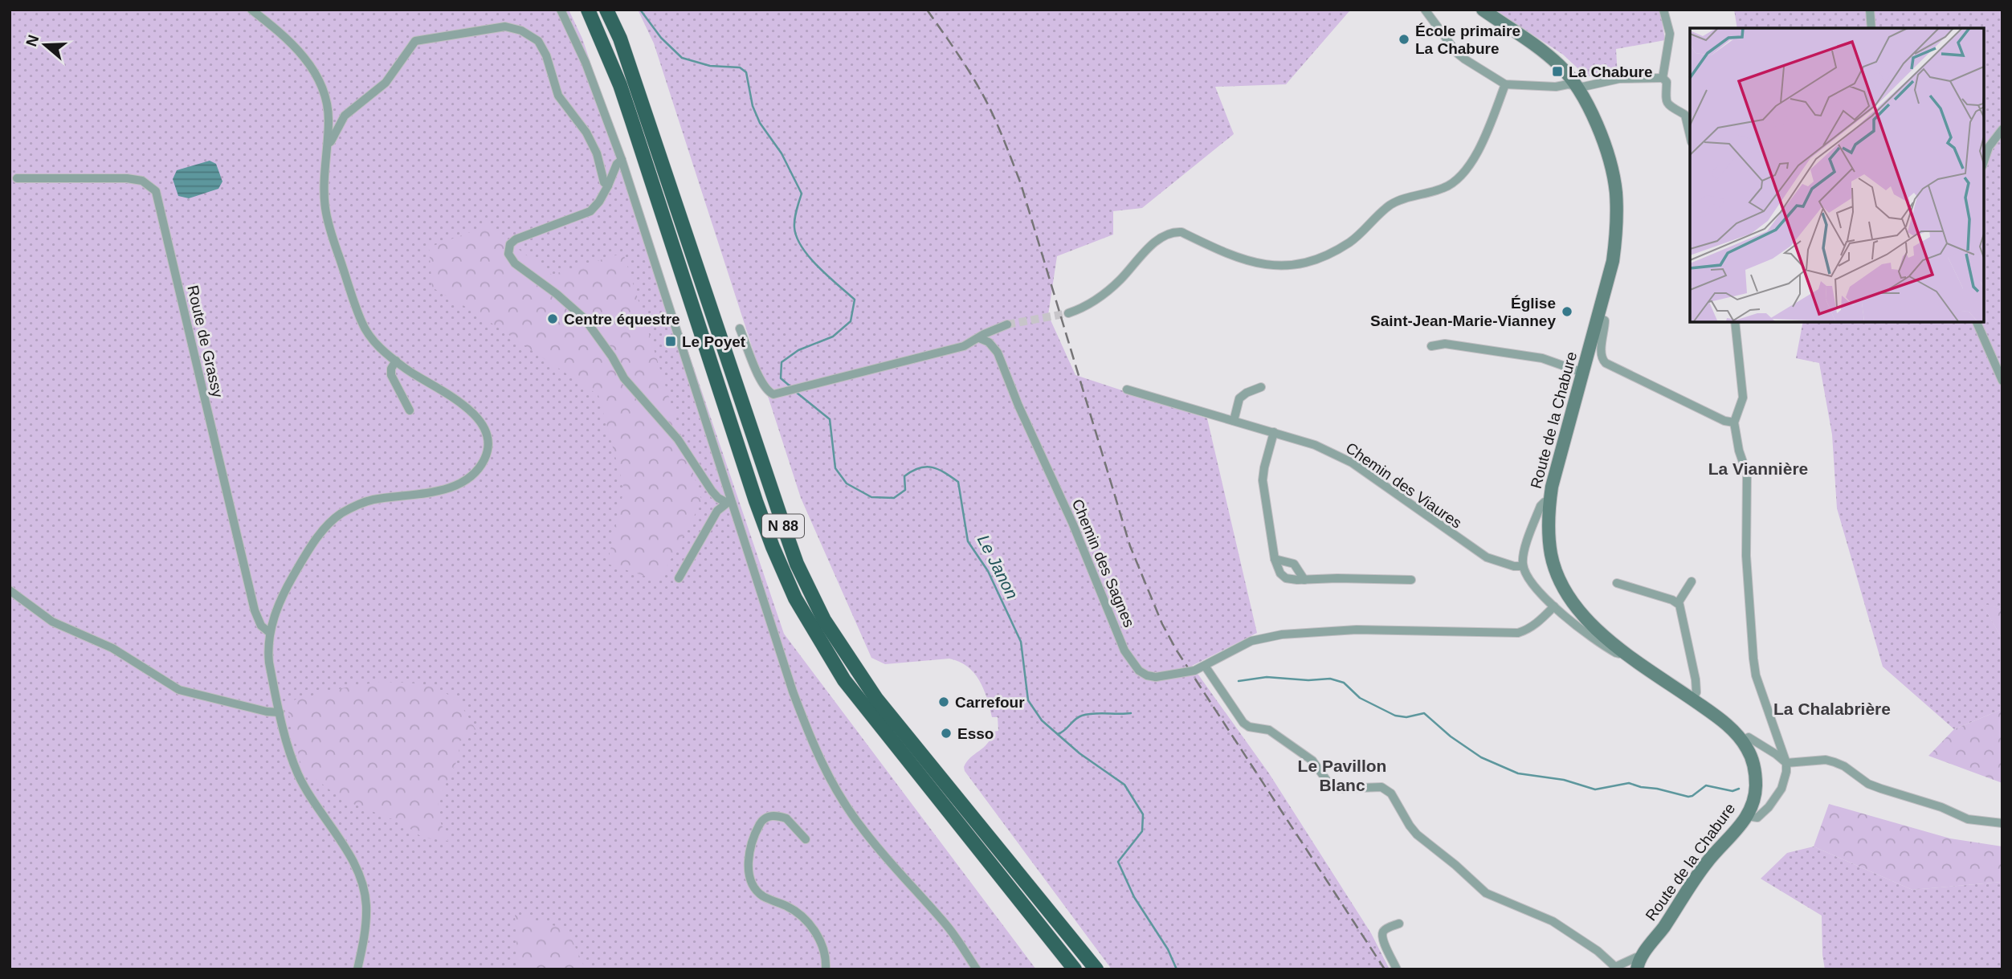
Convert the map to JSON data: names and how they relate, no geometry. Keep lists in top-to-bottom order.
{
  "streets": {
    "highway": ["N 88"],
    "main road": ["Route de la Chabure"],
    "street": ["Route de Grassy", "Chemin des Viaures", "Chemin des Sagnes"]
  },
  "districts": ["La Viannière", "La Chalabrière", "Le Pavillon Blanc"],
  "water": ["Le Janon"],
  "places": {
    "other": [
      "École primaire La Chabure",
      "Église Saint-Jean-Marie-Vianney",
      "Centre équestre",
      "Carrefour",
      "Esso"
    ],
    "transit": ["La Chabure", "Le Poyet"]
  },
  "north": "left"
}
